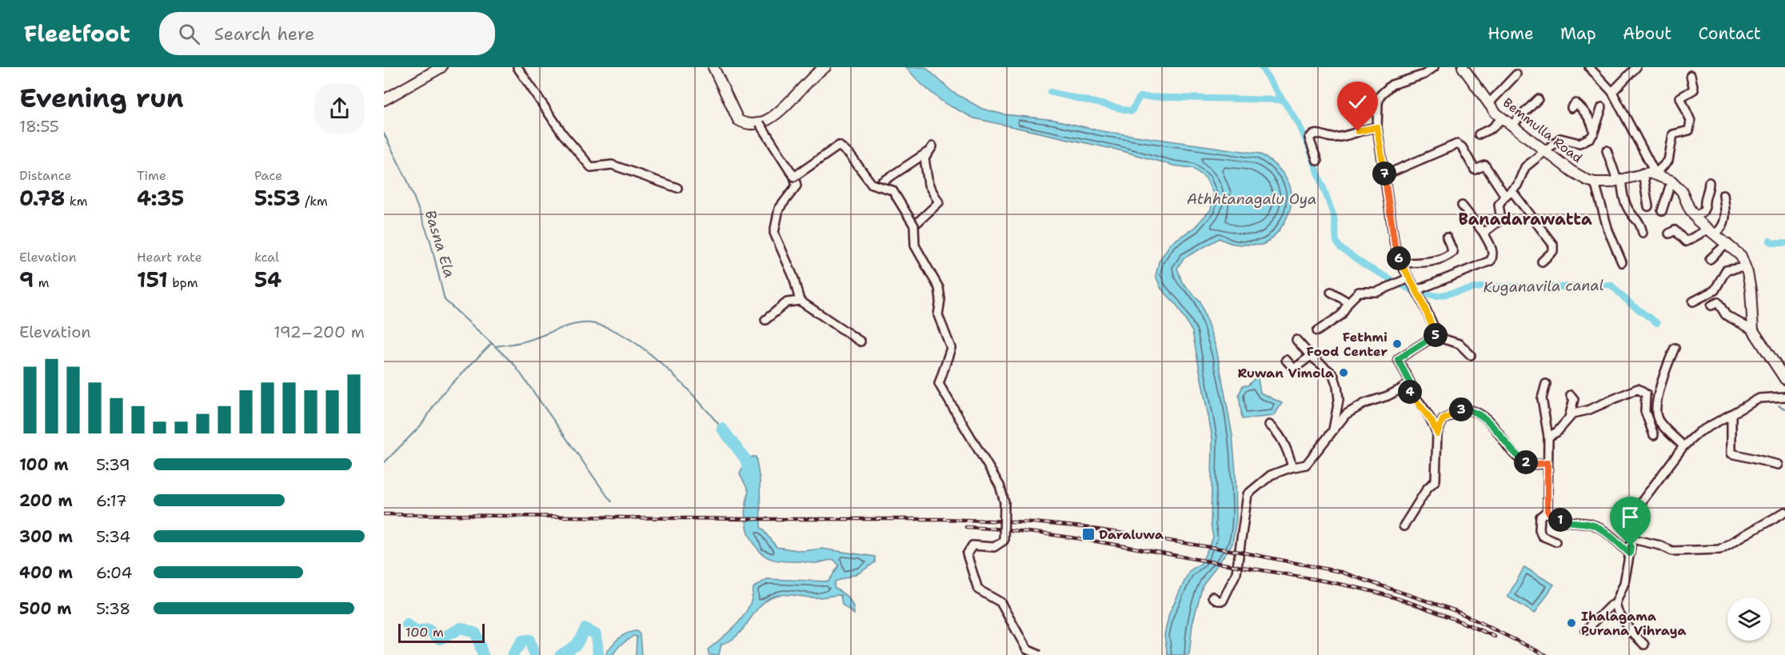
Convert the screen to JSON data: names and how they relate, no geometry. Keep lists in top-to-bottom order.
{
  "streets": {
    "street": ["Bemmulla Road"]
  },
  "districts": ["Banadarawatta"],
  "water": ["Athhtanagalu Oya", "Basna Ela", "Kuganavila canal"],
  "places": {
    "other": ["Fethmi Food Center", "Ruwan Vimola", "Ihalagama Purana Vihraya"],
    "transit": ["Daraluwa"]
  },
  "scale_bar": "100 m",
  "page": {
    "header": "Fleetfoot",
    "search": "Search here",
    "nav": [
      "Home",
      "Map",
      "About",
      "Contact"
    ],
    "heading": ["Evening run", "18:55"],
    "stats": [
      ["Distance", "0.78 km"],
      ["Time", "4:35"],
      ["Pace", "5:53 /km"],
      ["Elevation", "9 m"],
      ["Heart rate", "151 bpm"],
      ["kcal", "54"]
    ],
    "pins": [
      "7",
      "6",
      "5",
      "4",
      "3",
      "2",
      "1"
    ],
    "chart": ["Elevation", "192–200 m"],
    "list": [
      {
        "name": "100 m",
        "note": "5:39"
      },
      {
        "name": "200 m",
        "note": "6:17"
      },
      {
        "name": "300 m",
        "note": "5:34"
      },
      {
        "name": "400 m",
        "note": "6:04"
      },
      {
        "name": "500 m",
        "note": "5:38"
      }
    ],
    "scale": "100 m"
  }
}
